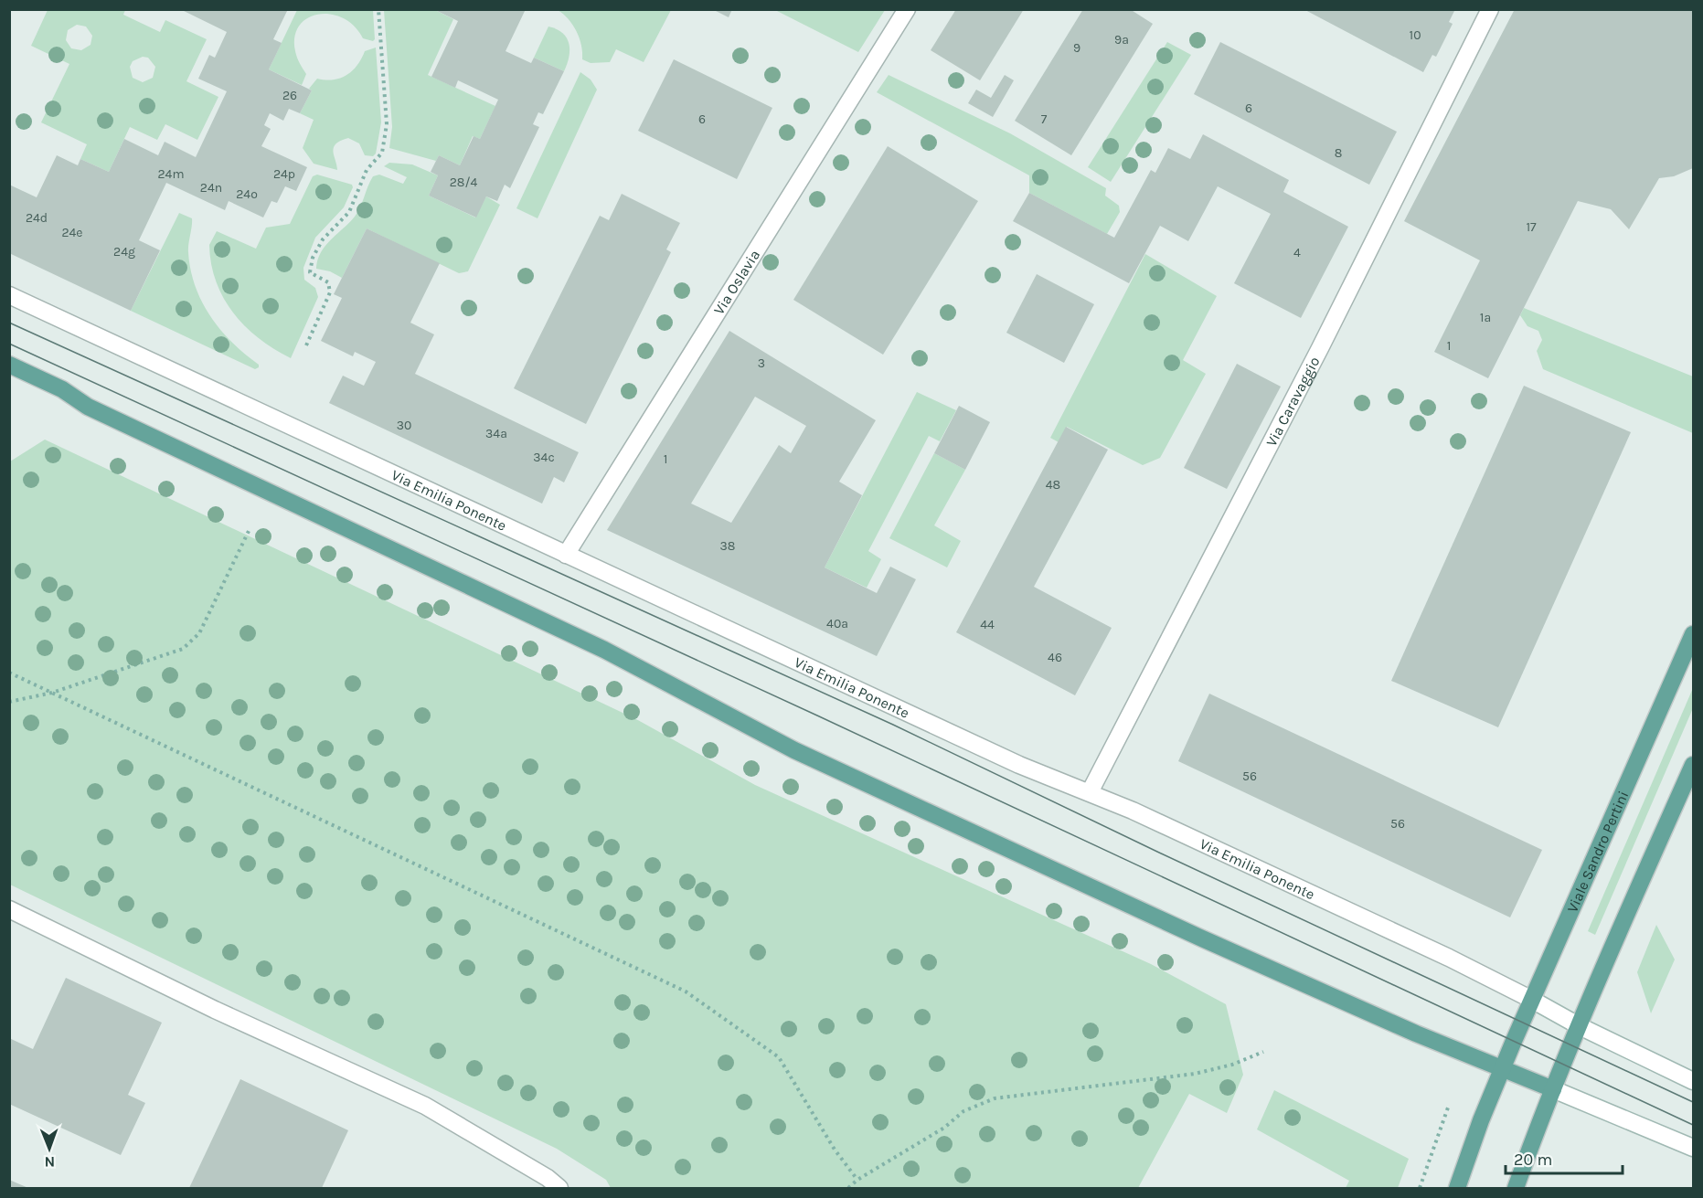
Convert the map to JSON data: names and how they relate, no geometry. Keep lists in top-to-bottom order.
{
  "streets": {
    "main road": ["Viale Sandro Pertini"],
    "street": ["Via Oslavia", "Via Caravaggio", "Via Emilia Ponente"]
  },
  "crossings": [
    ["Via Oslavia", "Via Emilia Ponente"],
    ["Via Caravaggio", "Via Emilia Ponente"],
    ["Via Emilia Ponente", "Viale Sandro Pertini"]
  ],
  "house_numbers": [
    "10",
    "9a",
    "9",
    "26",
    "6",
    "6",
    "7",
    "8",
    "24m",
    "24p",
    "28/4",
    "24n",
    "24o",
    "24d",
    "17",
    "24e",
    "24g",
    "4",
    "1a",
    "1",
    "3",
    "30",
    "34a",
    "34c",
    "1",
    "48",
    "38",
    "40a",
    "44",
    "46",
    "56",
    "56"
  ],
  "scale_bar": "20 m",
  "north": "bottom"
}
